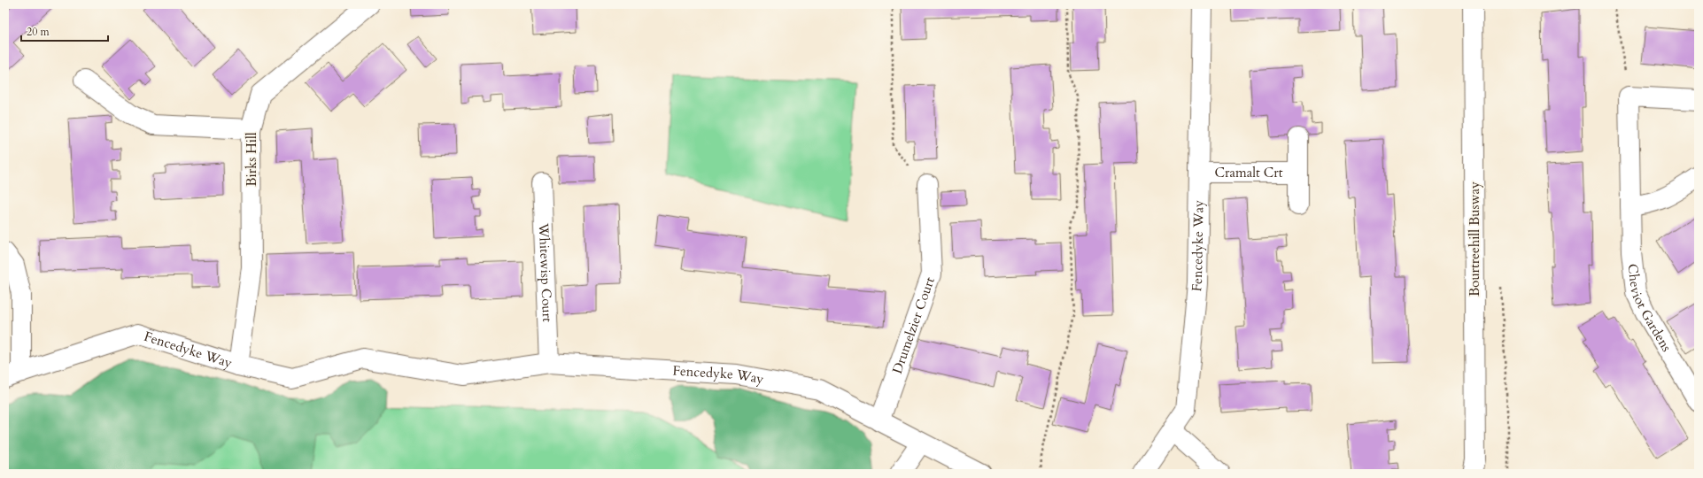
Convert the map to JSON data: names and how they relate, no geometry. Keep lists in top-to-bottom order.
{
  "streets": {
    "street": [
      "Birks Hill",
      "Cramalt Crt",
      "Bourtreehill Busway",
      "Fencedyke Way",
      "Whitewisp Court",
      "Cheviot Gardens",
      "Drumelzier Court"
    ]
  },
  "crossings": [
    ["Birks Hill", "Fencedyke Way"],
    ["Cramalt Crt", "Fencedyke Way"],
    ["Fencedyke Way", "Whitewisp Court"],
    ["Fencedyke Way", "Drumelzier Court"]
  ],
  "scale_bar": "20 m"
}
